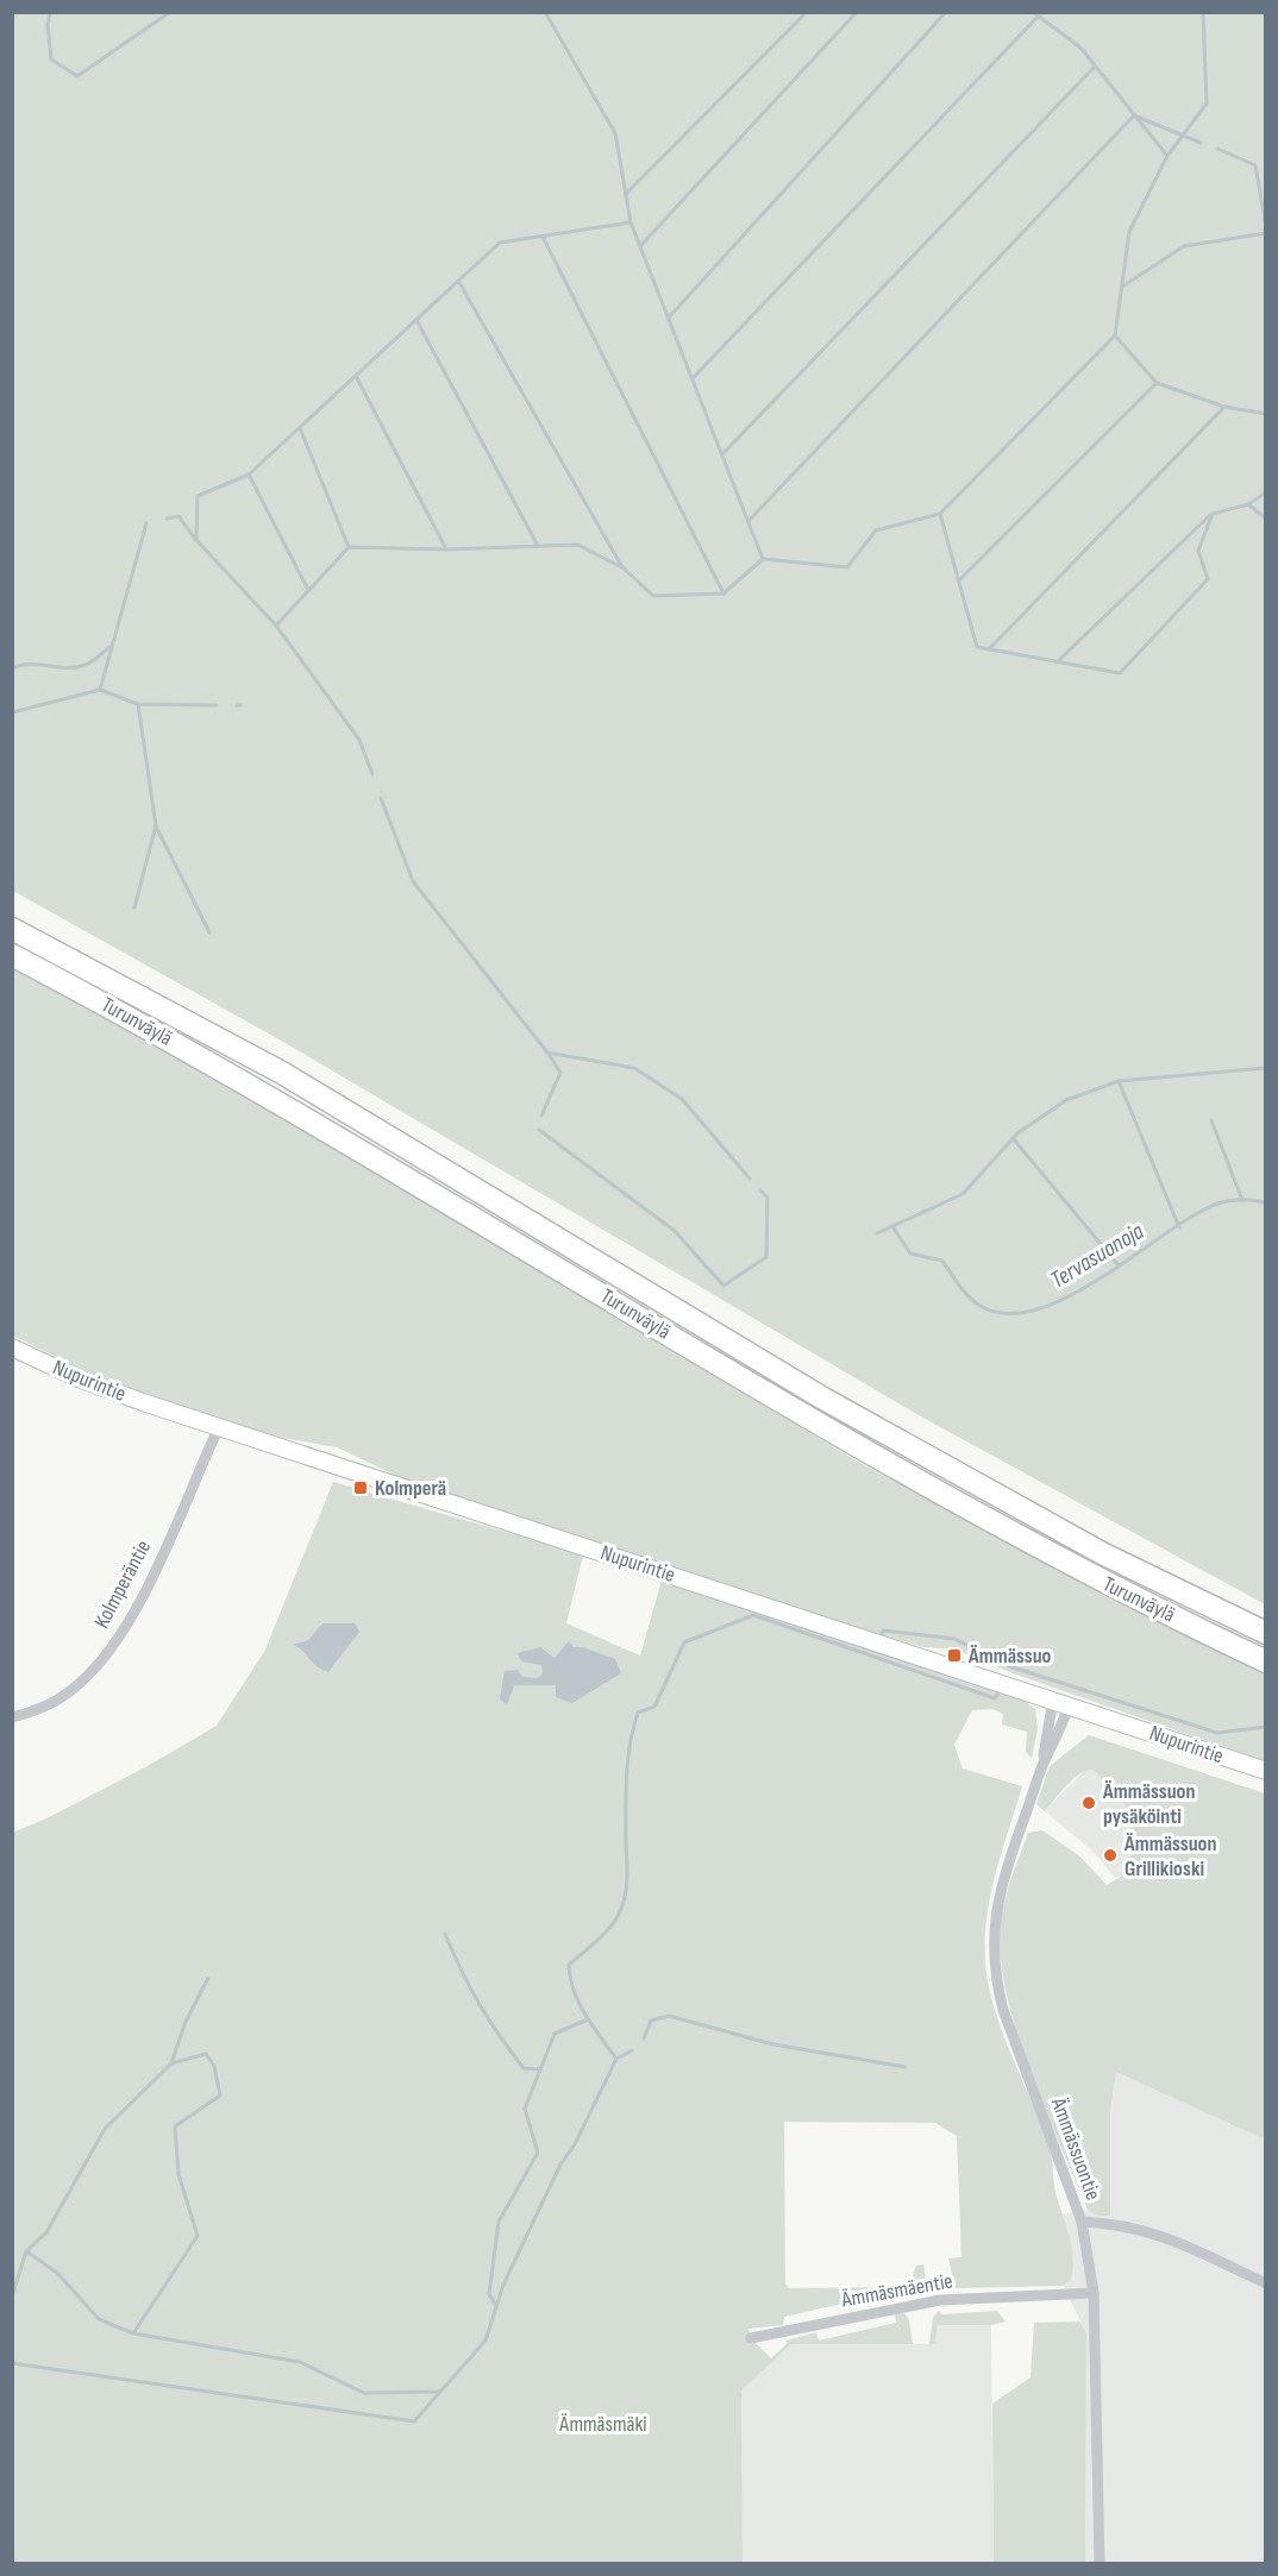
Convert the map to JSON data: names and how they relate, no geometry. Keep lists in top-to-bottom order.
{
  "streets": {
    "highway": ["Turunväylä"],
    "main road": ["Nupurintie"],
    "street": ["Kolmperäntie", "Ämmässuontie", "Ämmäsmäentie"]
  },
  "crossings": [
    ["Nupurintie", "Kolmperäntie"],
    ["Nupurintie", "Ämmässuontie"],
    ["Ämmässuontie", "Ämmäsmäentie"]
  ],
  "water": ["Tervasuonoja"],
  "parks": ["Ämmäsmäki"],
  "places": {
    "transit": ["Kolmperä", "Ämmässuo"],
    "other": ["Ämmässuon pysäköinti", "Ämmässuon Grillikioski"]
  }
}
